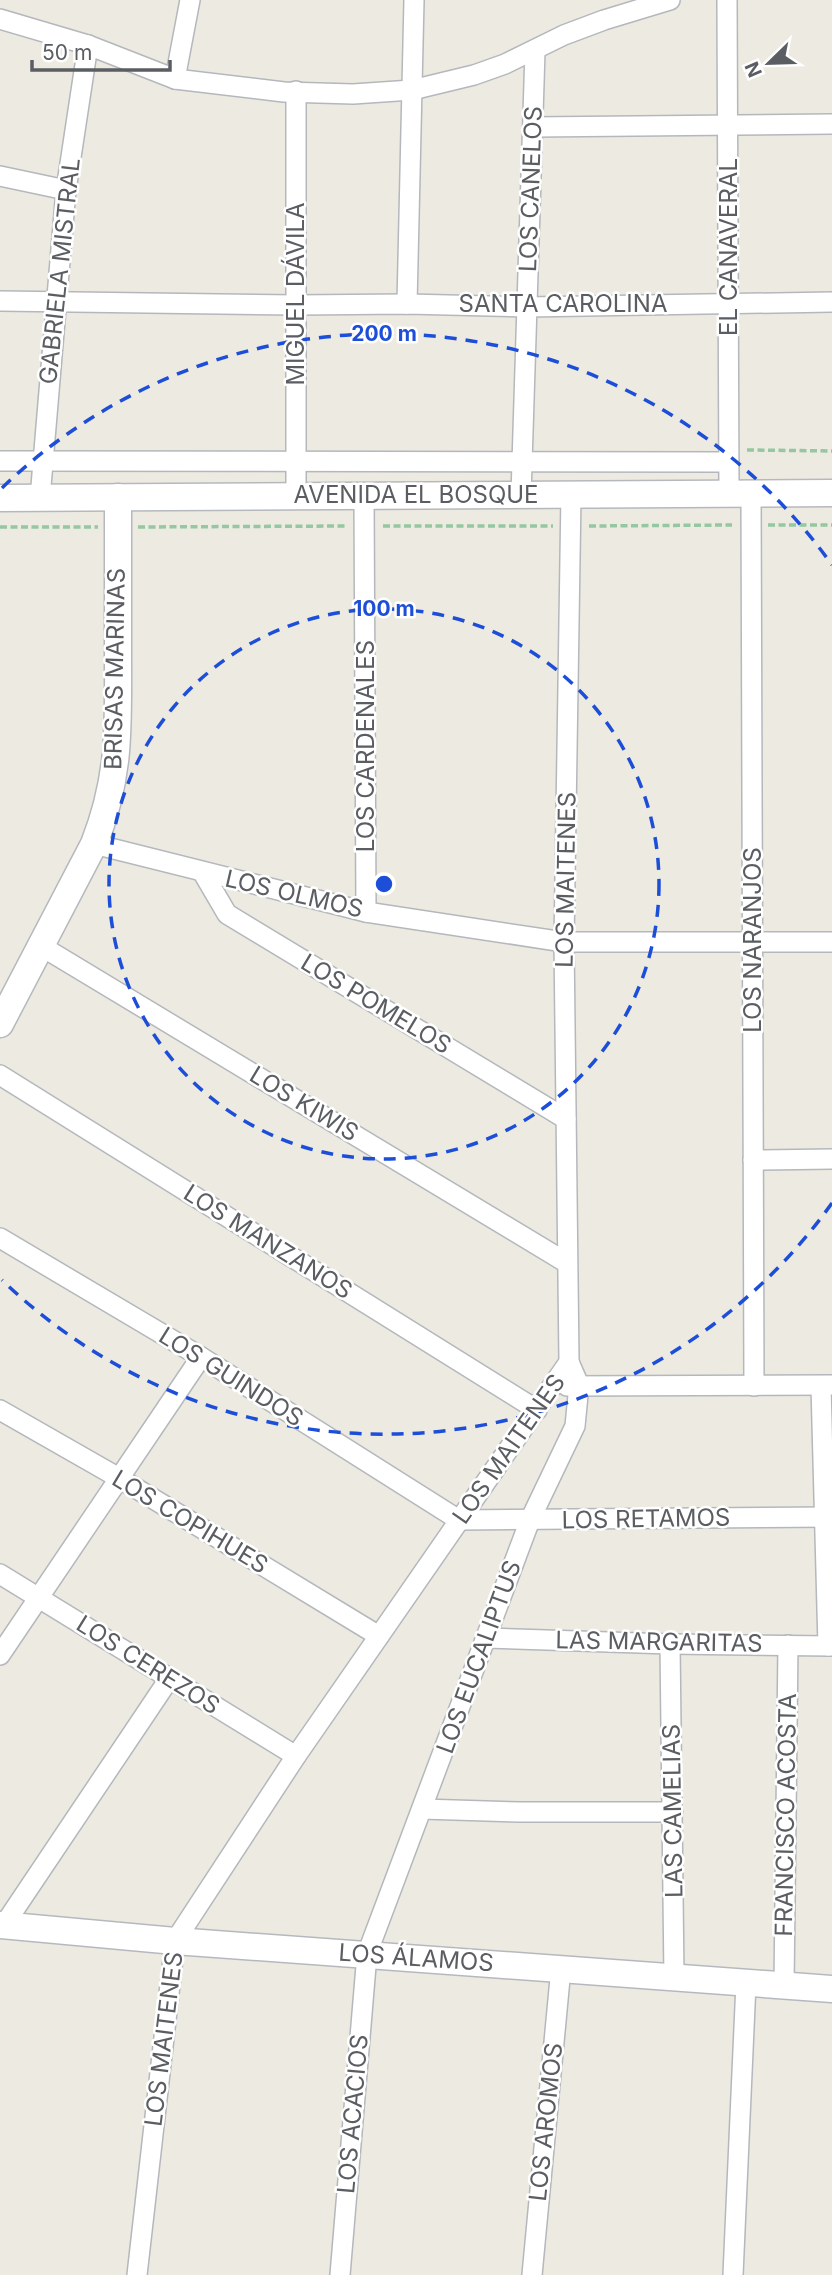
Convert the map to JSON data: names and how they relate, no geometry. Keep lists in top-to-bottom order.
{
  "streets": {
    "street": [
      "LOS CANELOS",
      "EL CANAVERAL",
      "GABRIELA MISTRAL",
      "MIGUEL DÁVILA",
      "SANTA CAROLINA",
      "AVENIDA EL BOSQUE",
      "BRISAS MARINAS",
      "LOS CARDENALES",
      "LOS MAITENES",
      "LOS OLMOS",
      "LOS NARANJOS",
      "LOS POMELOS",
      "LOS KIWIS",
      "LOS MANZANOS",
      "LOS GUINDOS",
      "LOS RETAMOS",
      "LOS COPIHUES",
      "LAS MARGARITAS",
      "LOS EUCALIPTUS",
      "LOS CEREZOS",
      "LAS CAMELIAS",
      "FRANCISCO ACOSTA",
      "LOS ÁLAMOS",
      "LOS ACACIOS",
      "LOS AROMOS"
    ]
  },
  "crossings": [
    ["LOS CANELOS", "SANTA CAROLINA"],
    ["LOS CANELOS", "AVENIDA EL BOSQUE"],
    ["EL CANAVERAL", "SANTA CAROLINA"],
    ["EL CANAVERAL", "AVENIDA EL BOSQUE"],
    ["EL CANAVERAL", "LOS NARANJOS"],
    ["GABRIELA MISTRAL", "SANTA CAROLINA"],
    ["GABRIELA MISTRAL", "AVENIDA EL BOSQUE"],
    ["MIGUEL DÁVILA", "SANTA CAROLINA"],
    ["MIGUEL DÁVILA", "AVENIDA EL BOSQUE"],
    ["AVENIDA EL BOSQUE", "BRISAS MARINAS"],
    ["AVENIDA EL BOSQUE", "LOS CARDENALES"],
    ["AVENIDA EL BOSQUE", "LOS MAITENES"],
    ["AVENIDA EL BOSQUE", "LOS NARANJOS"],
    ["BRISAS MARINAS", "LOS OLMOS"],
    ["BRISAS MARINAS", "LOS KIWIS"],
    ["LOS CARDENALES", "LOS OLMOS"],
    ["LOS MAITENES", "LOS OLMOS"],
    ["LOS MAITENES", "LOS POMELOS"],
    ["LOS MAITENES", "LOS KIWIS"],
    ["LOS MAITENES", "LOS MANZANOS"],
    ["LOS MAITENES", "LOS GUINDOS"],
    ["LOS MAITENES", "LOS RETAMOS"],
    ["LOS MAITENES", "LOS COPIHUES"],
    ["LOS MAITENES", "LOS EUCALIPTUS"],
    ["LOS MAITENES", "LOS CEREZOS"],
    ["LOS MAITENES", "LOS ÁLAMOS"],
    ["LOS OLMOS", "LOS NARANJOS"],
    ["LOS OLMOS", "LOS POMELOS"],
    ["LOS GUINDOS", "LOS RETAMOS"],
    ["LOS RETAMOS", "LOS EUCALIPTUS"],
    ["LAS MARGARITAS", "LOS EUCALIPTUS"],
    ["LAS MARGARITAS", "LAS CAMELIAS"],
    ["LAS MARGARITAS", "FRANCISCO ACOSTA"],
    ["LOS EUCALIPTUS", "LOS ÁLAMOS"],
    ["LOS EUCALIPTUS", "LOS ACACIOS"],
    ["LAS CAMELIAS", "LOS ÁLAMOS"],
    ["FRANCISCO ACOSTA", "LOS ÁLAMOS"],
    ["LOS ÁLAMOS", "LOS ACACIOS"],
    ["LOS ÁLAMOS", "LOS AROMOS"]
  ],
  "scale_bar": "50 m",
  "north": "bottom left",
  "rings": ["200 m", "100 m"]
}
